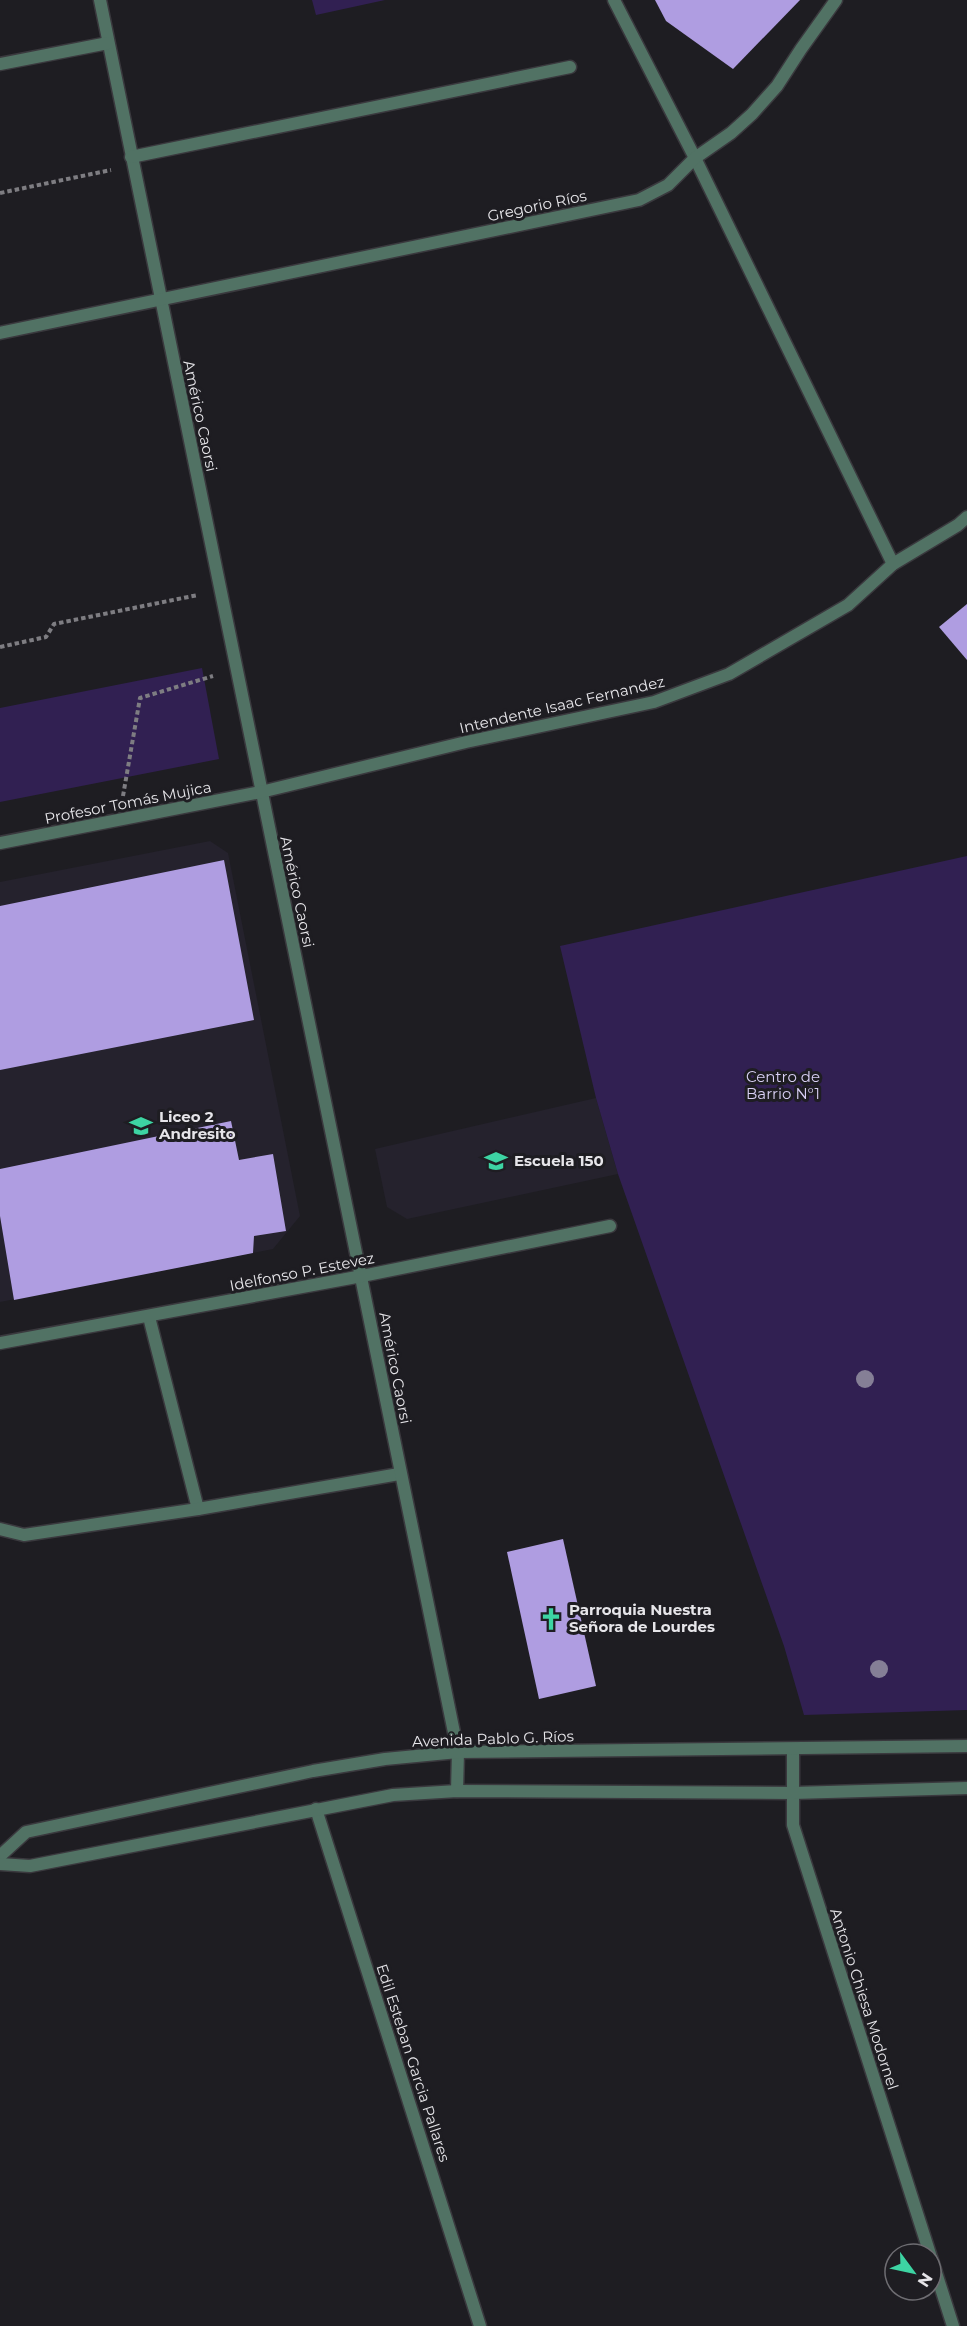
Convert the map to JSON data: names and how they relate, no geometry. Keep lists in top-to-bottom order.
{
  "streets": {
    "street": [
      "Gregorio Ríos",
      "Américo Caorsi",
      "Intendente Isaac Fernandez",
      "Profesor Tomás Mujica",
      "Idelfonso P. Estevez",
      "Avenida Pablo G. Ríos",
      "Antonio Chiesa Modornel",
      "Edil Esteban Garcia Pallares"
    ]
  },
  "crossings": [
    ["Gregorio Ríos", "Américo Caorsi"],
    ["Américo Caorsi", "Intendente Isaac Fernandez"],
    ["Américo Caorsi", "Profesor Tomás Mujica"],
    ["Américo Caorsi", "Idelfonso P. Estevez"],
    ["Américo Caorsi", "Avenida Pablo G. Ríos"],
    ["Intendente Isaac Fernandez", "Profesor Tomás Mujica"],
    ["Avenida Pablo G. Ríos", "Antonio Chiesa Modornel"]
  ],
  "parks": ["Centro de Barrio N°1"],
  "places": {
    "school or university": ["Liceo 2 Andresito", "Escuela 150"],
    "church": ["Parroquia Nuestra Señora de Lourdes"]
  },
  "north": "bottom right"
}
